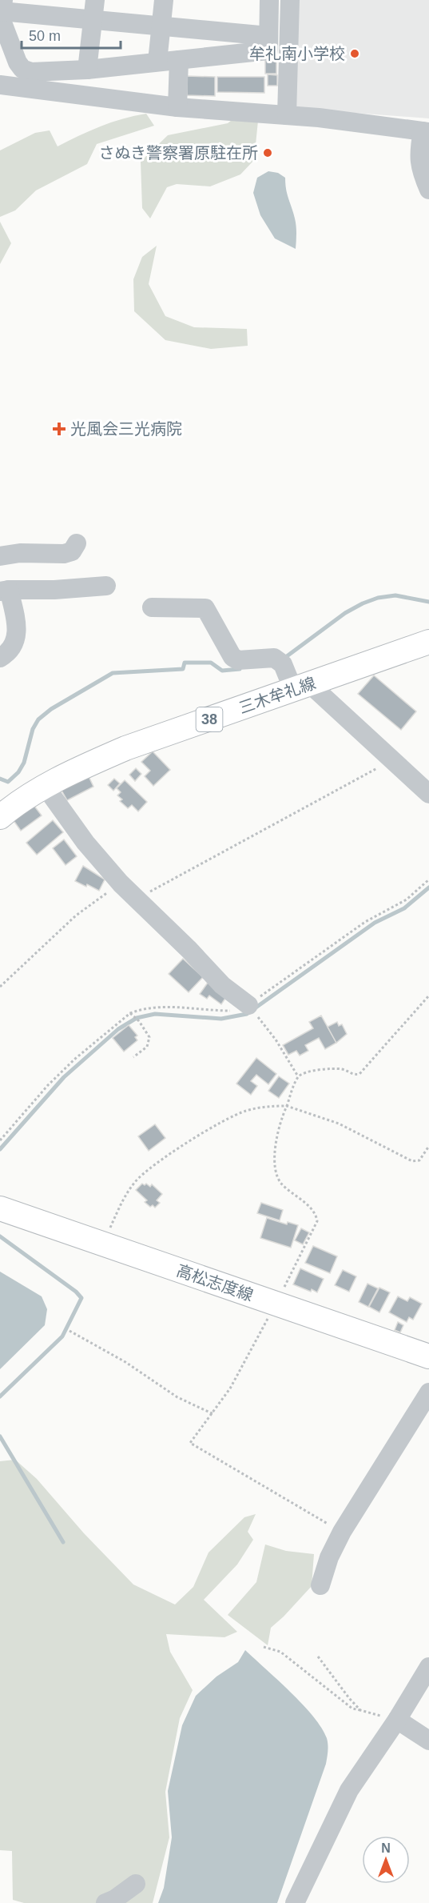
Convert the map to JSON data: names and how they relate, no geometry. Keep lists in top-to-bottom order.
{
  "streets": {
    "main road": ["三木牟礼線", "38", "高松志度線"]
  },
  "places": {
    "other": ["牟礼南小学校", "さぬき警察署原駐在所"],
    "health": ["光風会三光病院"]
  },
  "scale_bar": "50 m",
  "north": "top"
}
